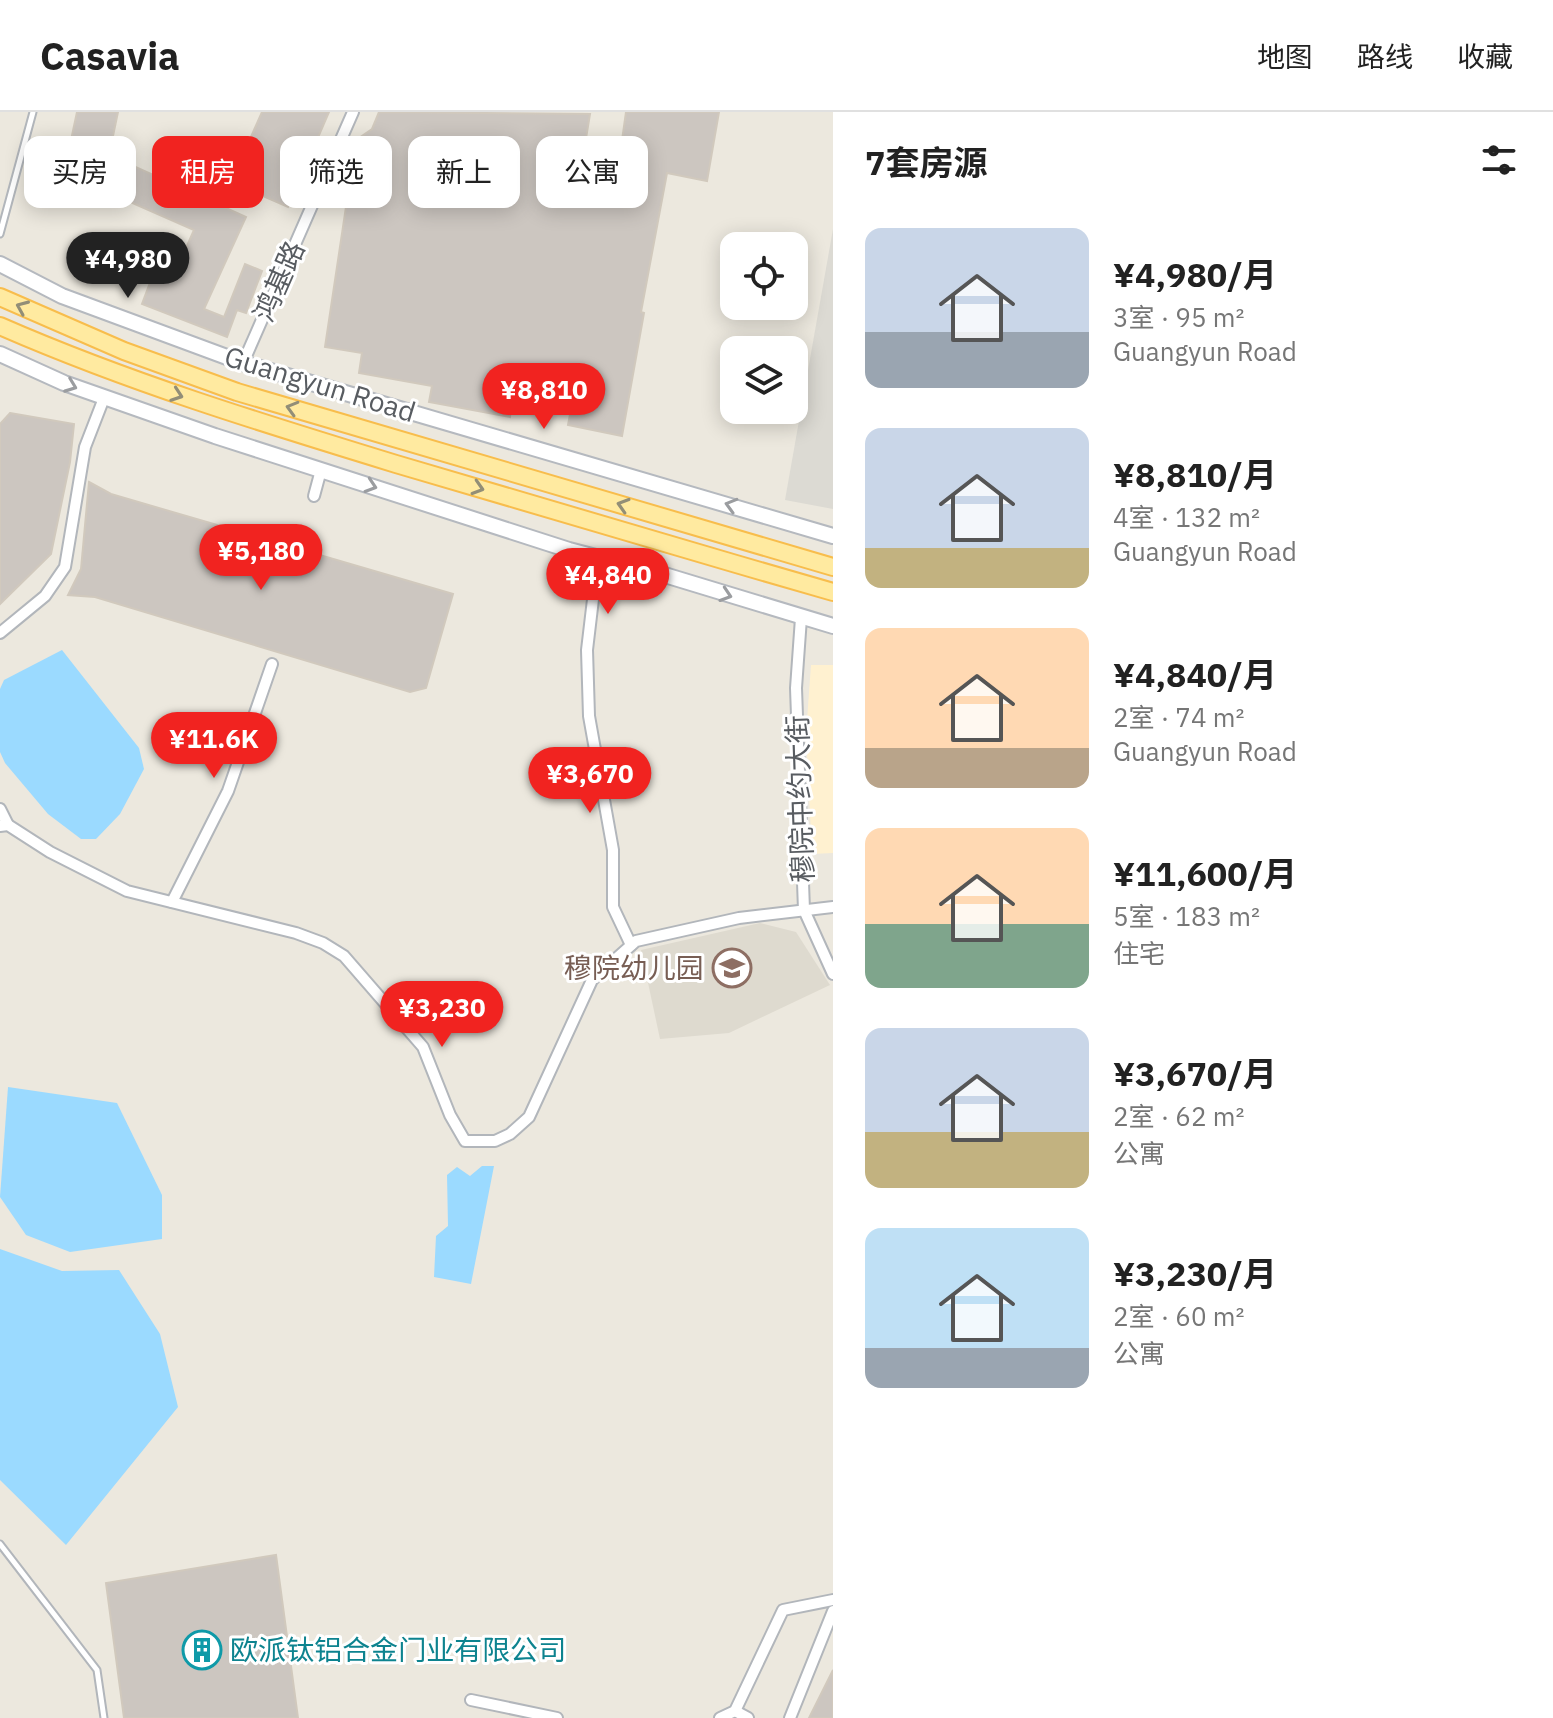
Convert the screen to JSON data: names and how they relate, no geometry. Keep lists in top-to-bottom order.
{
  "streets": {
    "main road": ["Guangyun Road"],
    "street": ["鸿基路", "穆院中约大街"]
  },
  "crossings": [
    ["鸿基路", "Guangyun Road"]
  ],
  "places": {
    "school or university": ["穆院幼儿园"],
    "building": ["欧派钛铝合金门业有限公司"]
  },
  "page": {
    "header": "Casavia",
    "nav": ["地图", "路线", "收藏"],
    "heading": "7套房源",
    "chip": [
      "买房",
      "租房",
      "筛选",
      "新上",
      "公寓"
    ],
    "list": [
      {
        "name": "¥4,980/月",
        "note": "3室 · 95 m² · Guangyun Road"
      },
      {
        "name": "¥8,810/月",
        "note": "4室 · 132 m² · Guangyun Road"
      },
      {
        "name": "¥4,840/月",
        "note": "2室 · 74 m² · Guangyun Road"
      },
      {
        "name": "¥11,600/月",
        "note": "5室 · 183 m² · 住宅"
      },
      {
        "name": "¥3,670/月",
        "note": "2室 · 62 m² · 公寓"
      },
      {
        "name": "¥3,230/月",
        "note": "2室 · 60 m² · 公寓"
      }
    ],
    "price": [
      "¥4,980",
      "¥8,810",
      "¥5,180",
      "¥4,840",
      "¥11.6K",
      "¥3,670",
      "¥3,230"
    ]
  }
}
